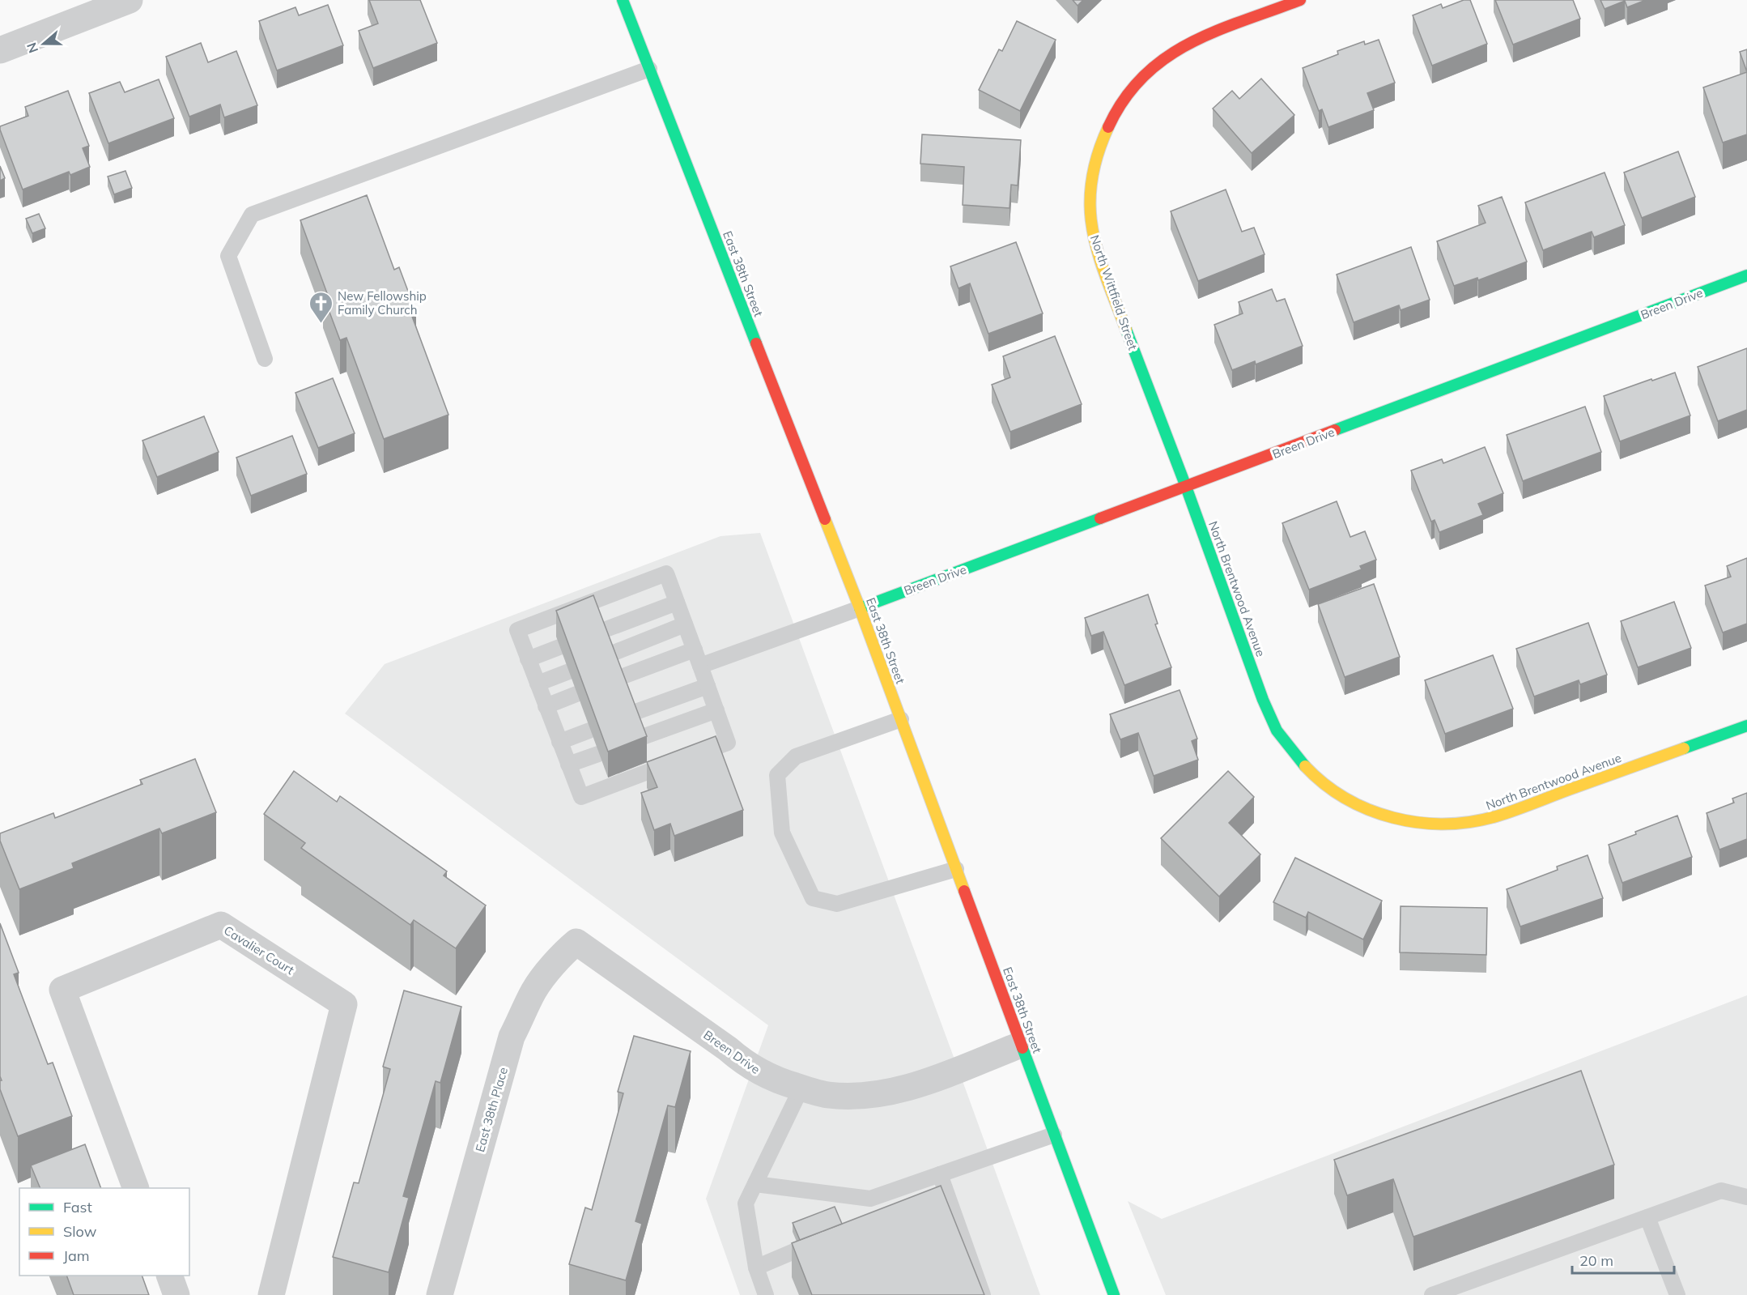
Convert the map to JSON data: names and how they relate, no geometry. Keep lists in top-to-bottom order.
{
  "streets": {
    "street": [
      "East 38th Street",
      "North Wittfield Street",
      "Breen Drive",
      "North Brentwood Avenue",
      "Cavalier Court",
      "East 38th Place"
    ]
  },
  "crossings": [
    ["East 38th Street", "Breen Drive"],
    ["North Wittfield Street", "Breen Drive"],
    ["North Wittfield Street", "North Brentwood Avenue"],
    ["Breen Drive", "North Brentwood Avenue"],
    ["Breen Drive", "East 38th Place"]
  ],
  "places": {
    "church": ["New Fellowship Family Church"]
  },
  "legend": ["Fast", "Slow", "Jam"],
  "scale_bar": "20 m",
  "north": "left"
}
